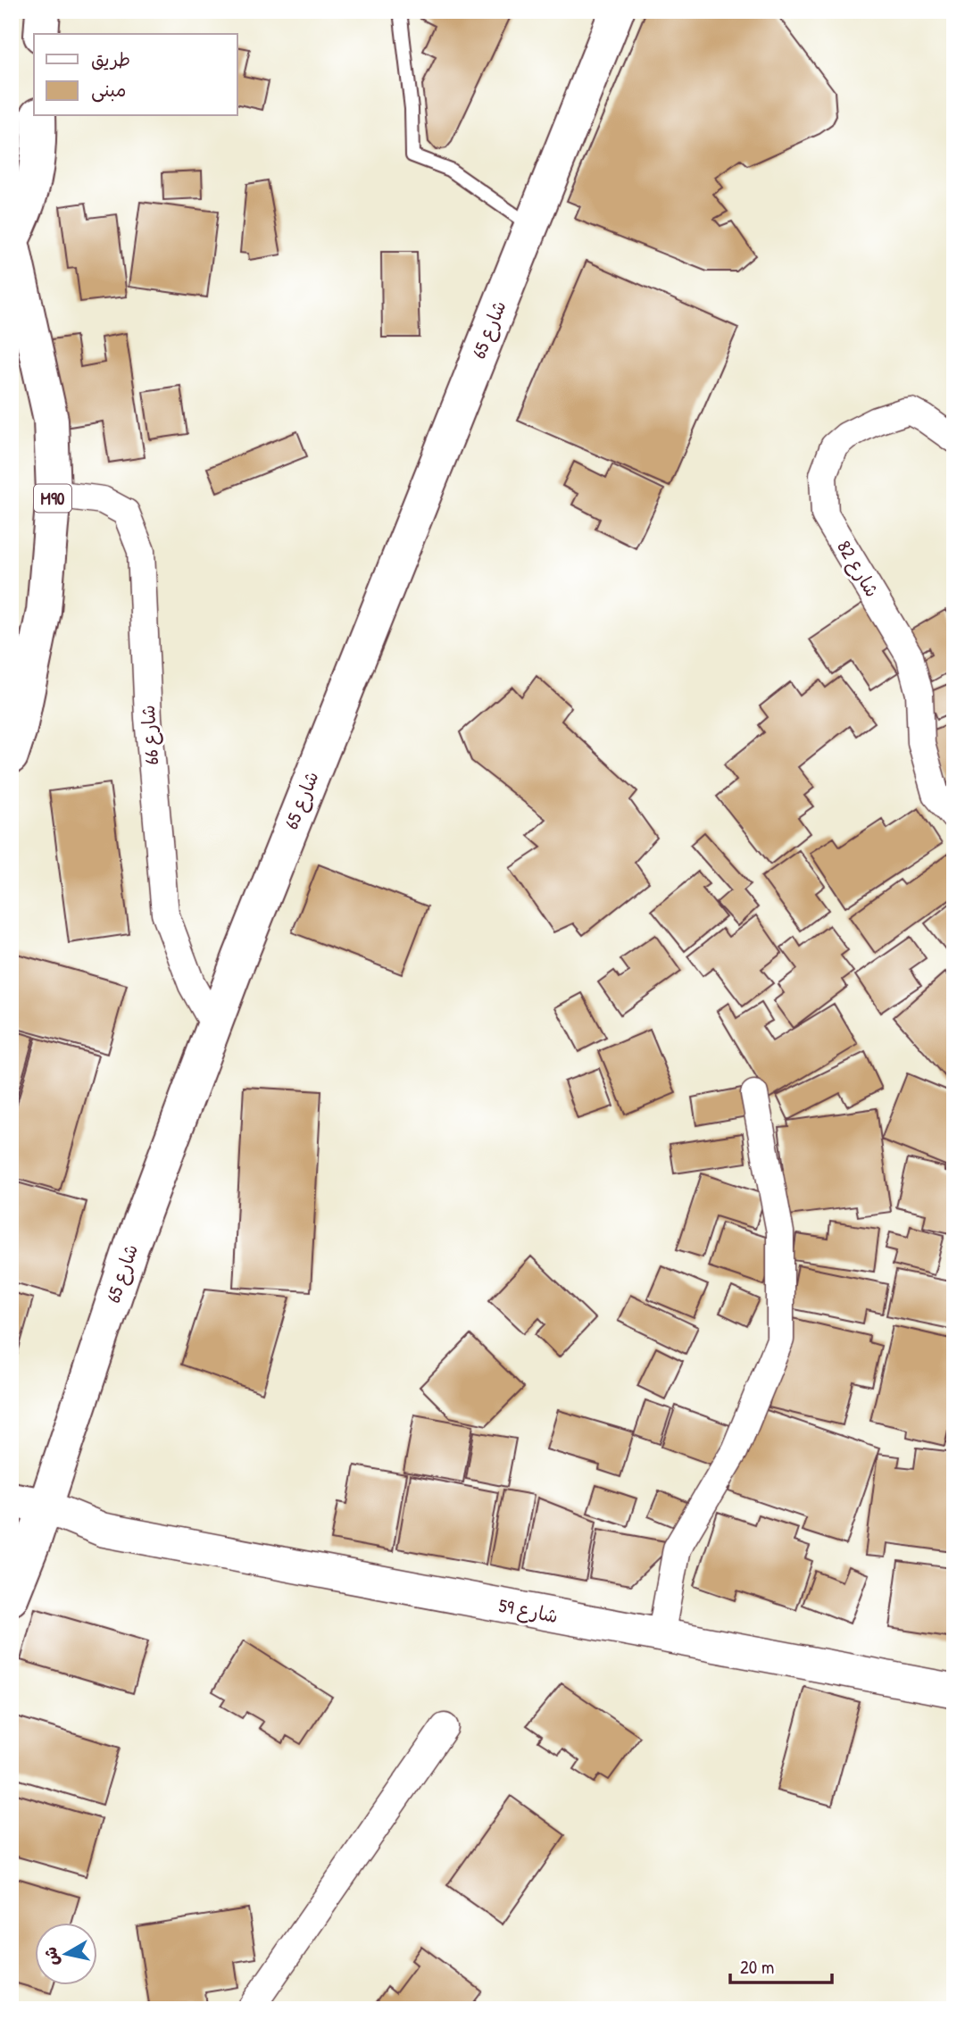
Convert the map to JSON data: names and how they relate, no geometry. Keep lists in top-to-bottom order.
{
  "streets": {
    "main road": ["شارع 65", "M90"],
    "street": ["شارع 82", "شارع 66", "شارع 59"]
  },
  "crossings": [
    ["شارع 65", "شارع 66"],
    ["شارع 65", "شارع 59"],
    ["M90", "شارع 66"]
  ],
  "legend": ["طريق", "مبنى"],
  "scale_bar": "20 m",
  "north": "left"
}
